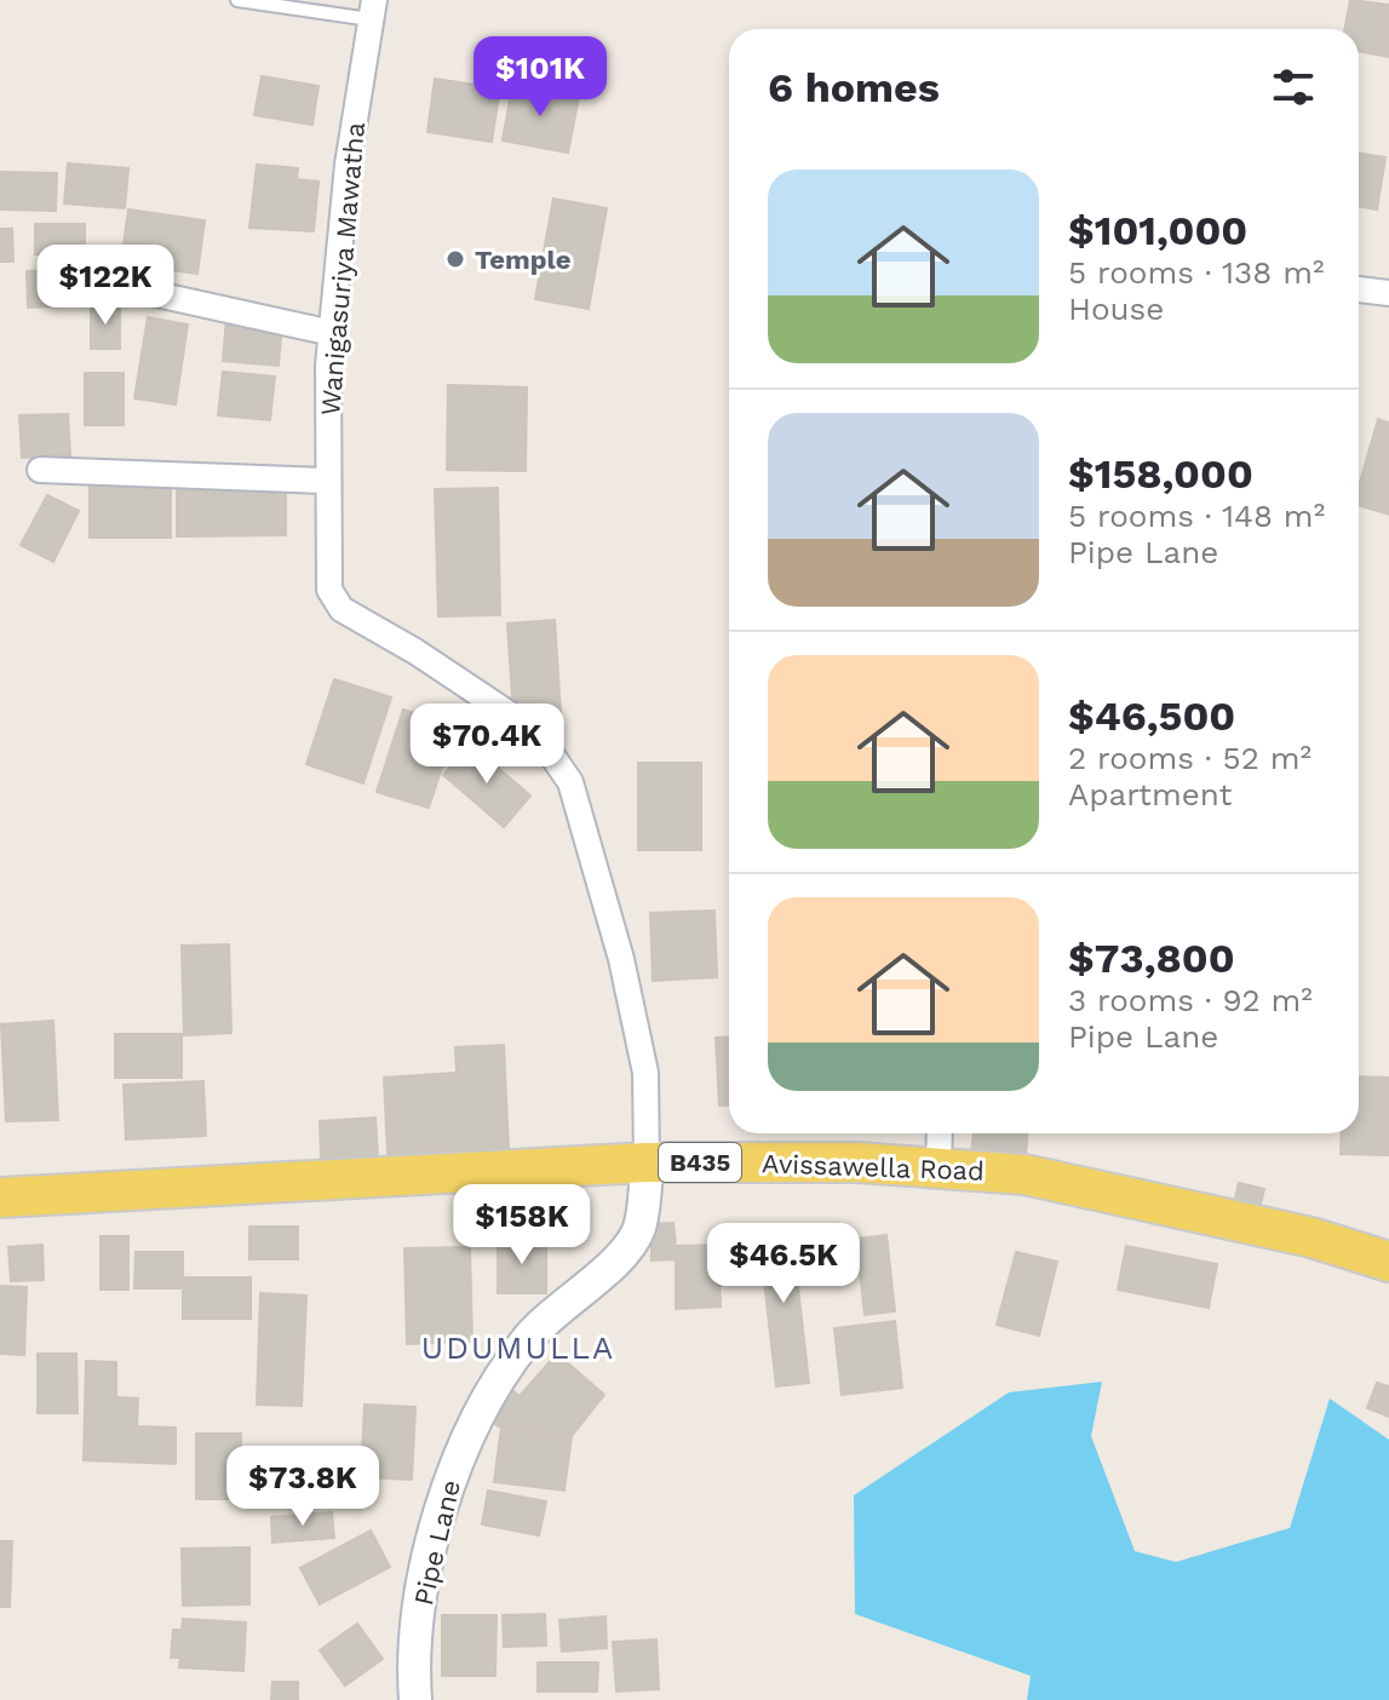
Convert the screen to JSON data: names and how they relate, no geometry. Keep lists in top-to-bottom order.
{
  "streets": {
    "main road": ["B435", "Avissawella Road"],
    "street": ["Wanigasuriya Mawatha", "Pipe Lane"]
  },
  "crossings": [
    ["Wanigasuriya Mawatha", "Avissawella Road"],
    ["Wanigasuriya Mawatha", "Pipe Lane"],
    ["Avissawella Road", "Pipe Lane"]
  ],
  "districts": ["UDUMULLA"],
  "places": ["Temple"],
  "page": {
    "heading": "6 homes",
    "price": [
      "$101K",
      "$122K",
      "$70.4K",
      "$158K",
      "$46.5K",
      "$73.8K"
    ],
    "list": [
      {
        "name": "$101,000",
        "note": "5 rooms · 138 m² · House"
      },
      {
        "name": "$158,000",
        "note": "5 rooms · 148 m² · Pipe Lane"
      },
      {
        "name": "$46,500",
        "note": "2 rooms · 52 m² · Apartment"
      },
      {
        "name": "$73,800",
        "note": "3 rooms · 92 m² · Pipe Lane"
      }
    ]
  }
}
